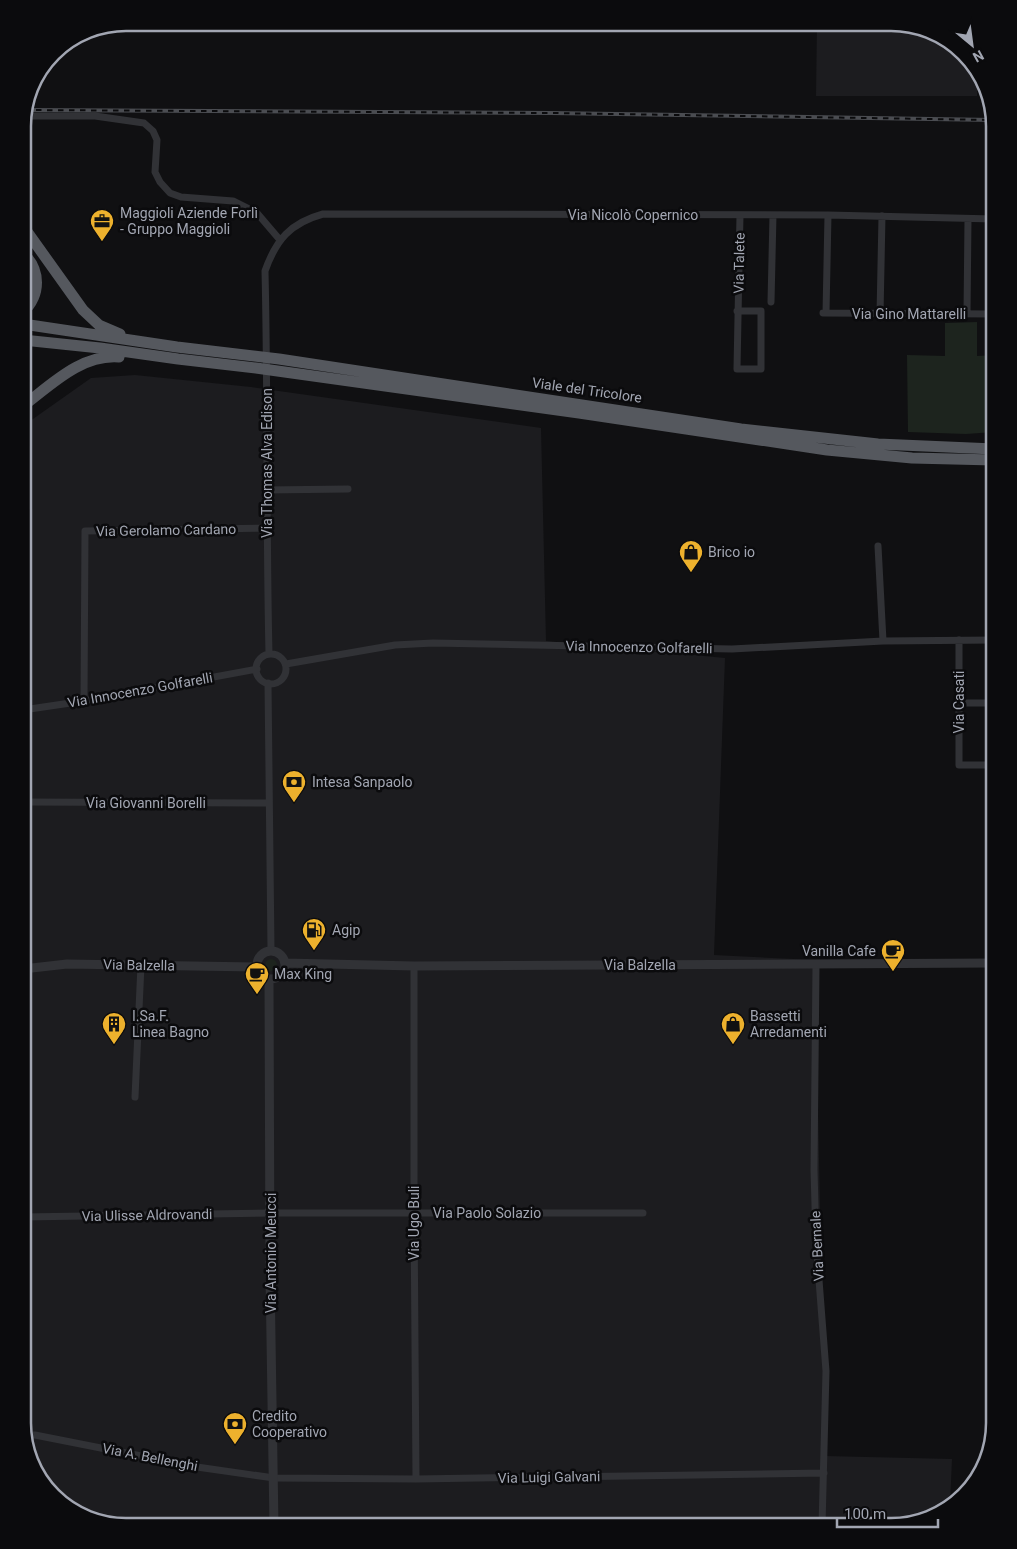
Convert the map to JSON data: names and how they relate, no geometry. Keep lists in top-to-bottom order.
{
  "streets": {
    "highway": ["Viale del Tricolore"],
    "street": [
      "Via Nicolò Copernico",
      "Via Talete",
      "Via Gino Mattarelli",
      "Via Thomas Alva Edison",
      "Via Gerolamo Cardano",
      "Via Innocenzo Golfarelli",
      "Via Casati",
      "Via Giovanni Borelli",
      "Via Balzella",
      "Via Paolo Solazio",
      "Via Ulisse Aldrovandi",
      "Via Ugo Buli",
      "Via Bernale",
      "Via Antonio Meucci",
      "Via A. Bellenghi",
      "Via Luigi Galvani"
    ]
  },
  "crossings": [
    ["Via Nicolò Copernico", "Via Talete"],
    ["Via Nicolò Copernico", "Via Gino Mattarelli"],
    ["Via Nicolò Copernico", "Via Thomas Alva Edison"],
    ["Via Thomas Alva Edison", "Via Gerolamo Cardano"],
    ["Via Thomas Alva Edison", "Via Innocenzo Golfarelli"],
    ["Via Gerolamo Cardano", "Via Innocenzo Golfarelli"],
    ["Via Innocenzo Golfarelli", "Via Casati"],
    ["Via Balzella", "Via Ugo Buli"],
    ["Via Balzella", "Via Bernale"],
    ["Via Balzella", "Via Antonio Meucci"],
    ["Via Paolo Solazio", "Via Ulisse Aldrovandi"],
    ["Via Paolo Solazio", "Via Ugo Buli"],
    ["Via Paolo Solazio", "Via Antonio Meucci"],
    ["Via Ulisse Aldrovandi", "Via Antonio Meucci"],
    ["Via Ugo Buli", "Via Luigi Galvani"],
    ["Via Bernale", "Via Luigi Galvani"],
    ["Via Antonio Meucci", "Via A. Bellenghi"],
    ["Via Antonio Meucci", "Via Luigi Galvani"],
    ["Via A. Bellenghi", "Via Luigi Galvani"]
  ],
  "places": {
    "office": ["Maggioli Aziende Forlì - Gruppo Maggioli"],
    "shop": ["Brico io", "Bassetti Arredamenti"],
    "bank": ["Intesa Sanpaolo", "Credito Cooperativo"],
    "fuel station": ["Agip"],
    "cafe": ["Vanilla Cafe", "Max King"],
    "building": ["I.Sa.F. Linea Bagno"]
  },
  "scale_bar": "100 m",
  "north": "bottom right"
}
